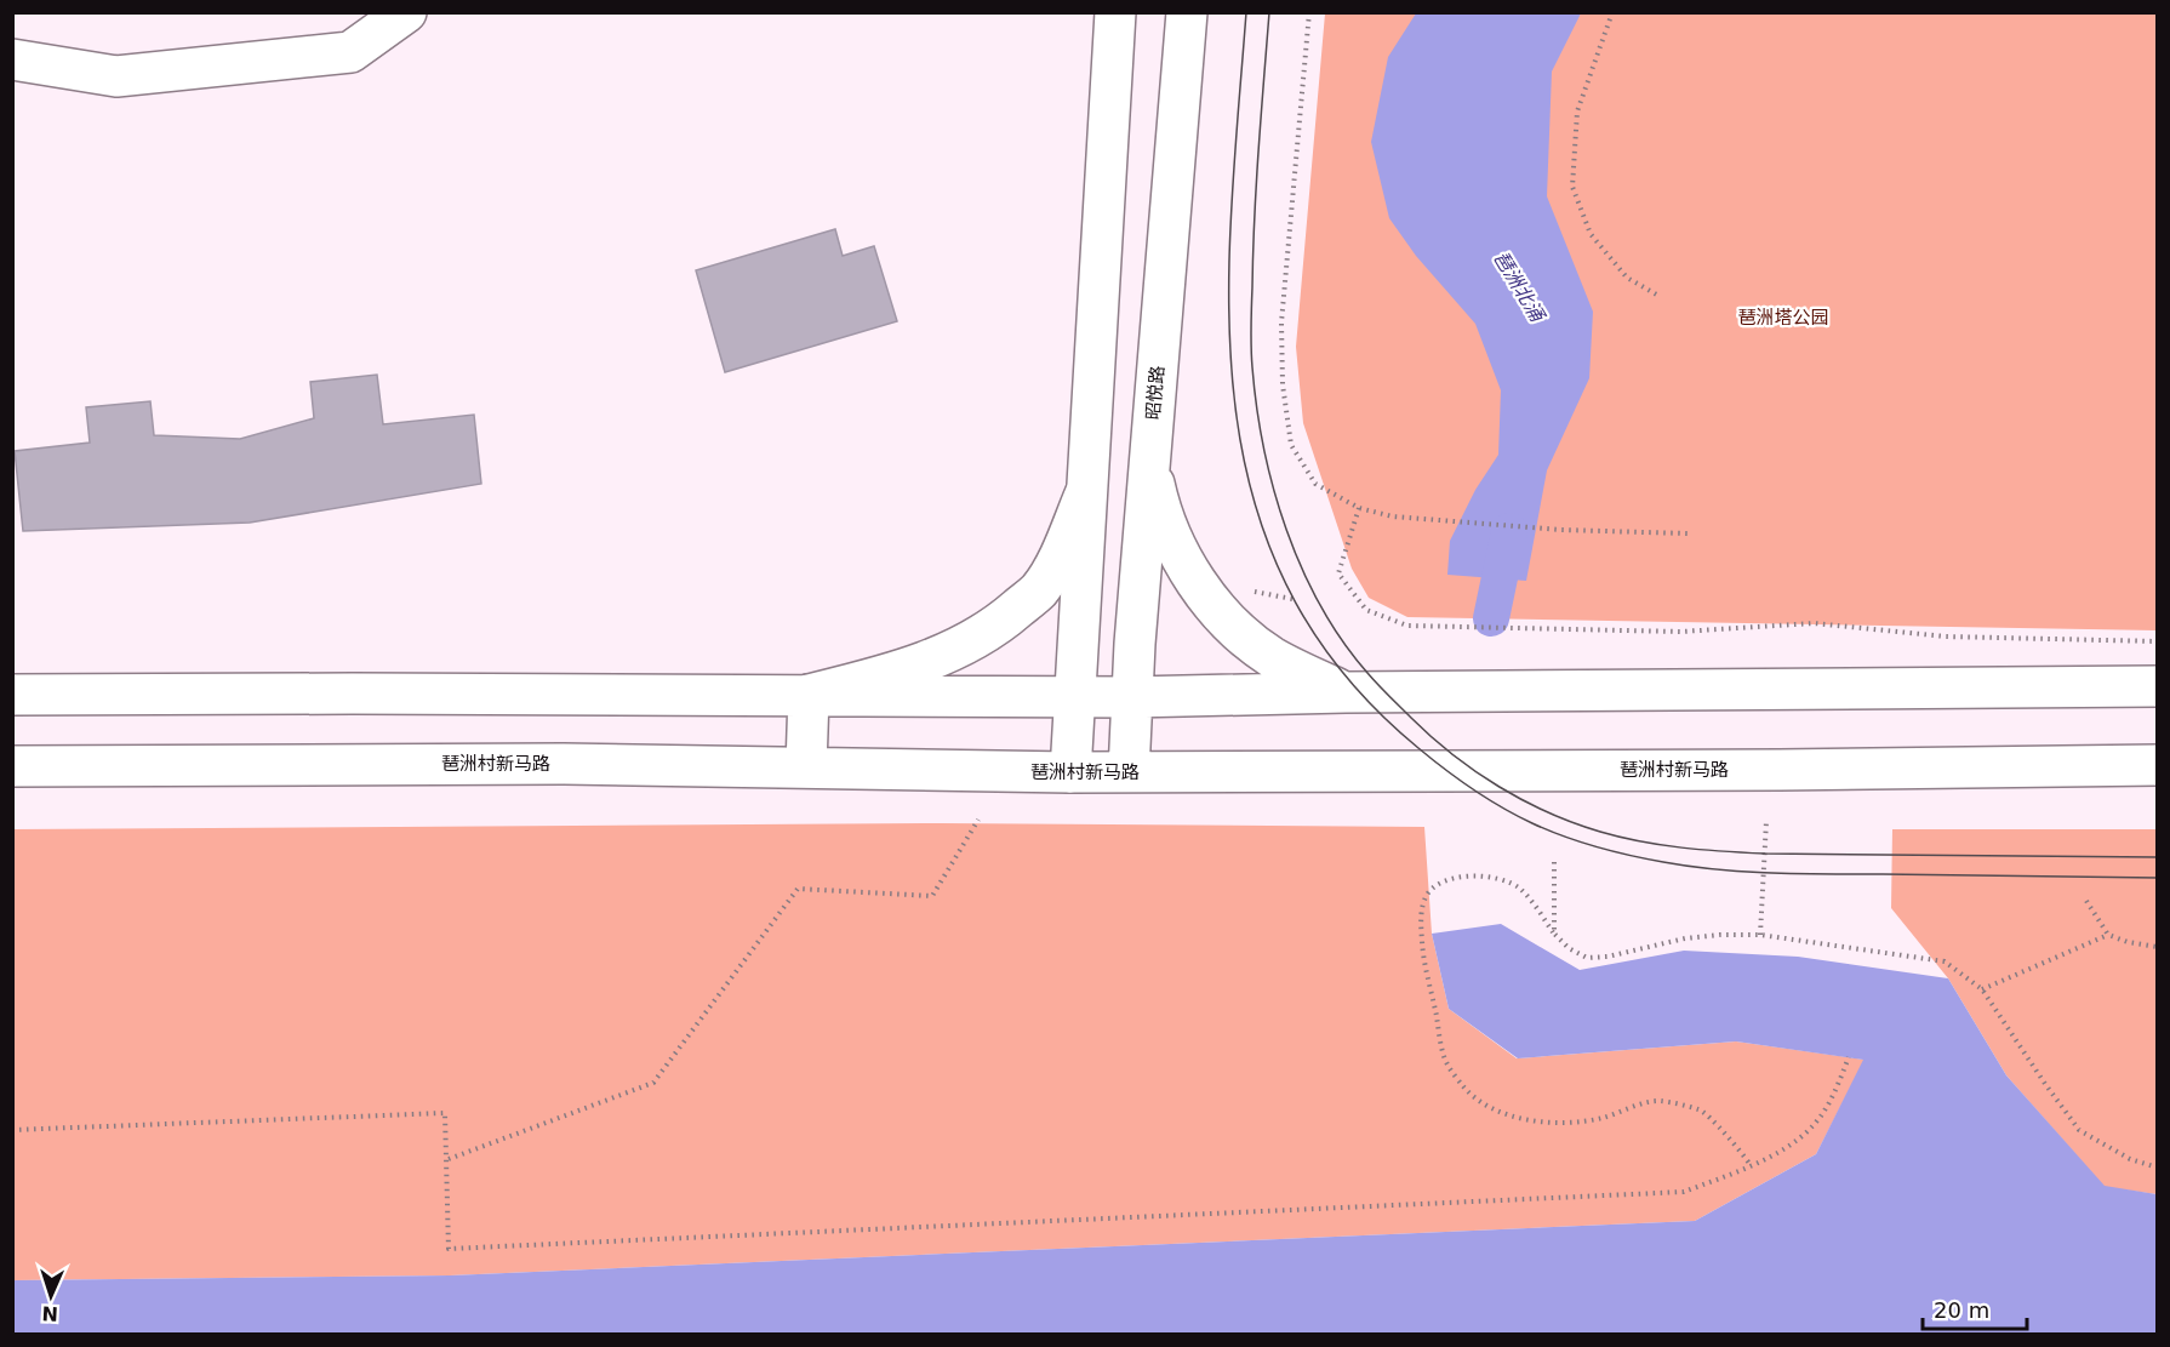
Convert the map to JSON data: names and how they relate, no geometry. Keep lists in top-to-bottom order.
{
  "streets": {
    "main road": ["昭悦路", "琶洲村新马路"]
  },
  "crossings": [
    ["昭悦路", "琶洲村新马路"]
  ],
  "water": ["琶洲北涌"],
  "parks": ["琶洲塔公园"],
  "scale_bar": "20 m",
  "north": "bottom"
}
